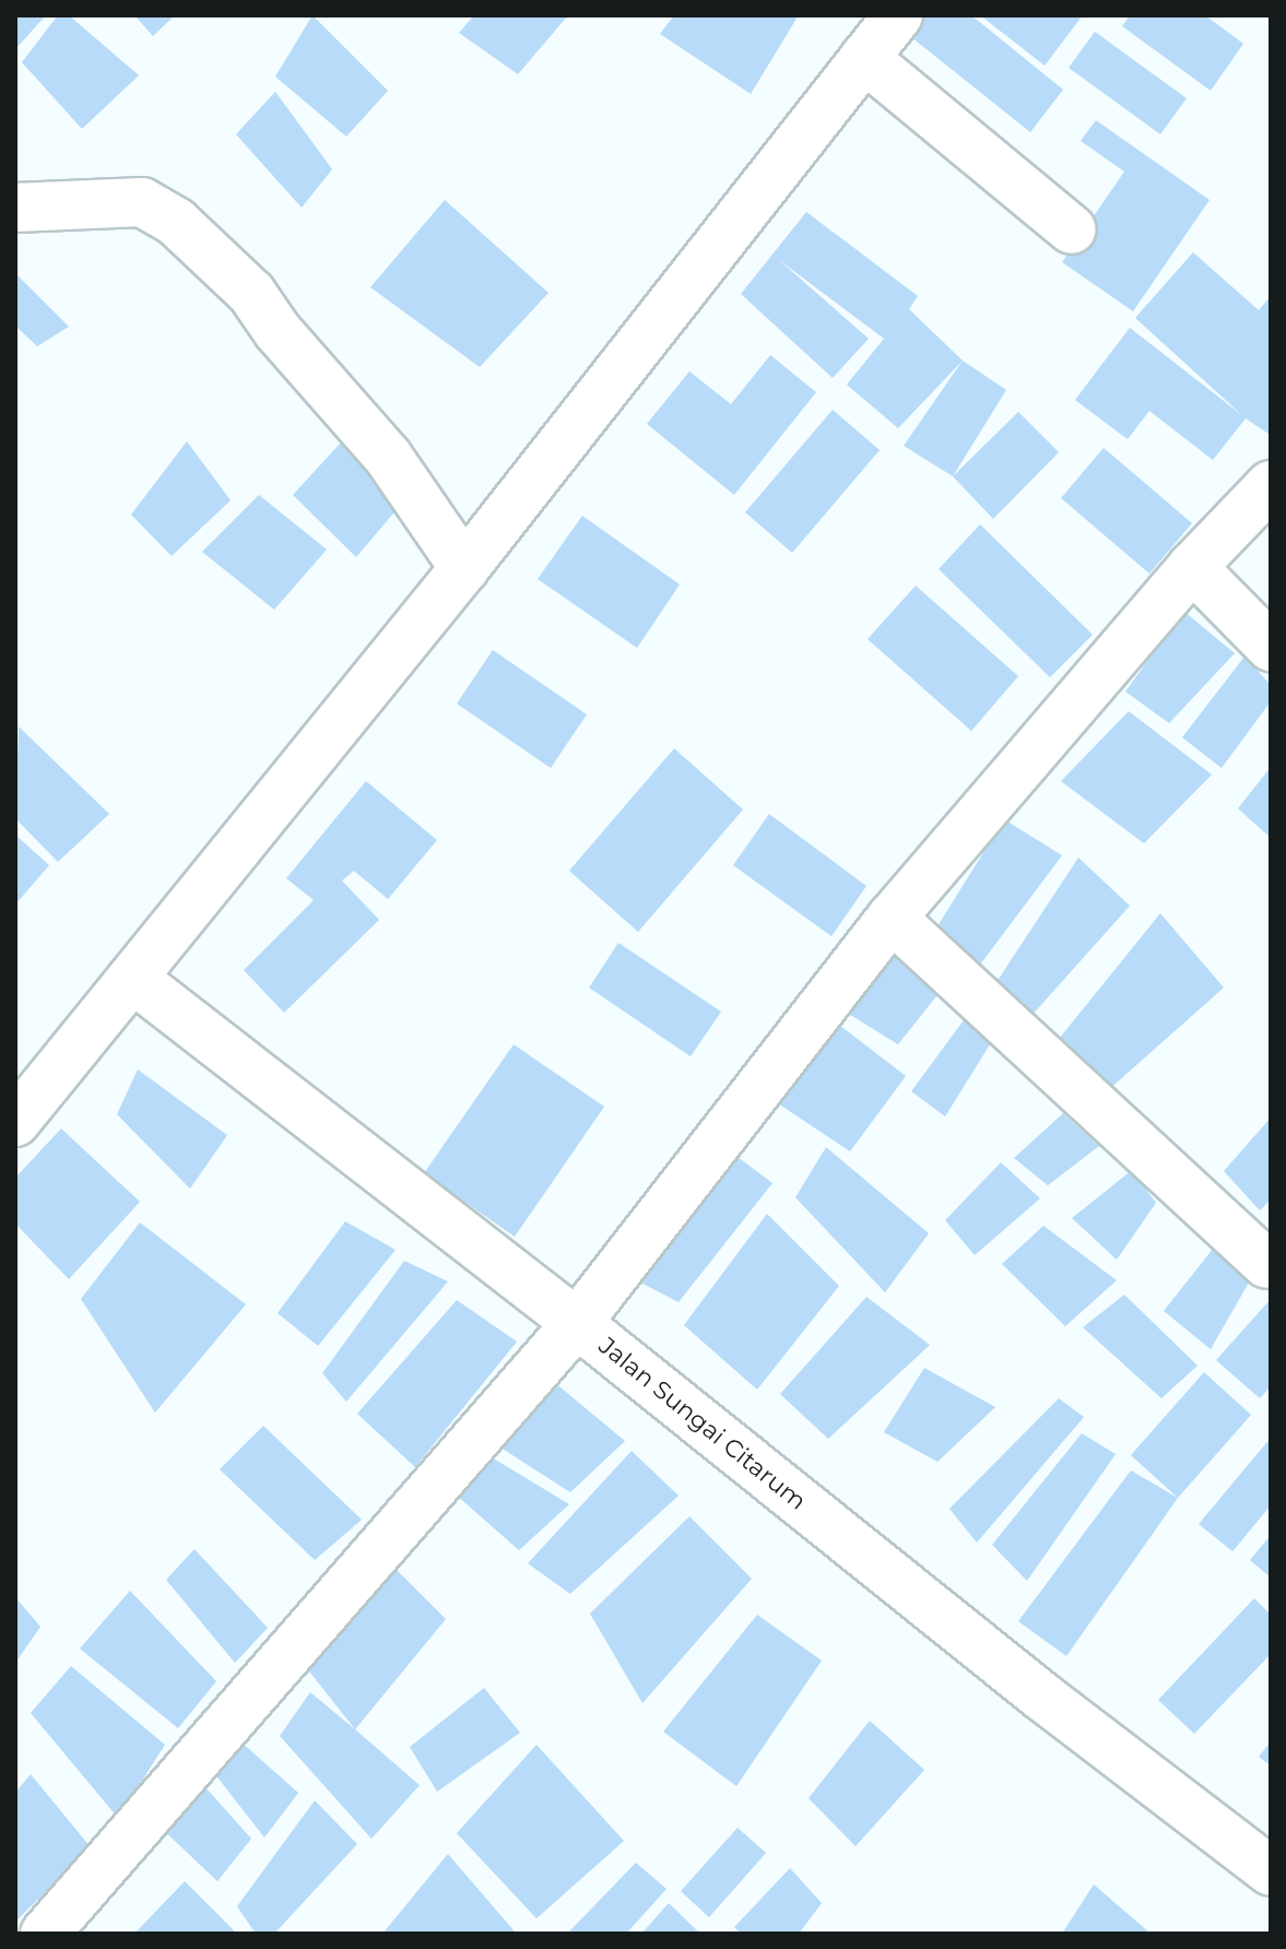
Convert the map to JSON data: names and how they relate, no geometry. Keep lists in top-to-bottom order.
{
  "streets": {
    "street": ["Jalan Sungai Citarum"]
  }
}
